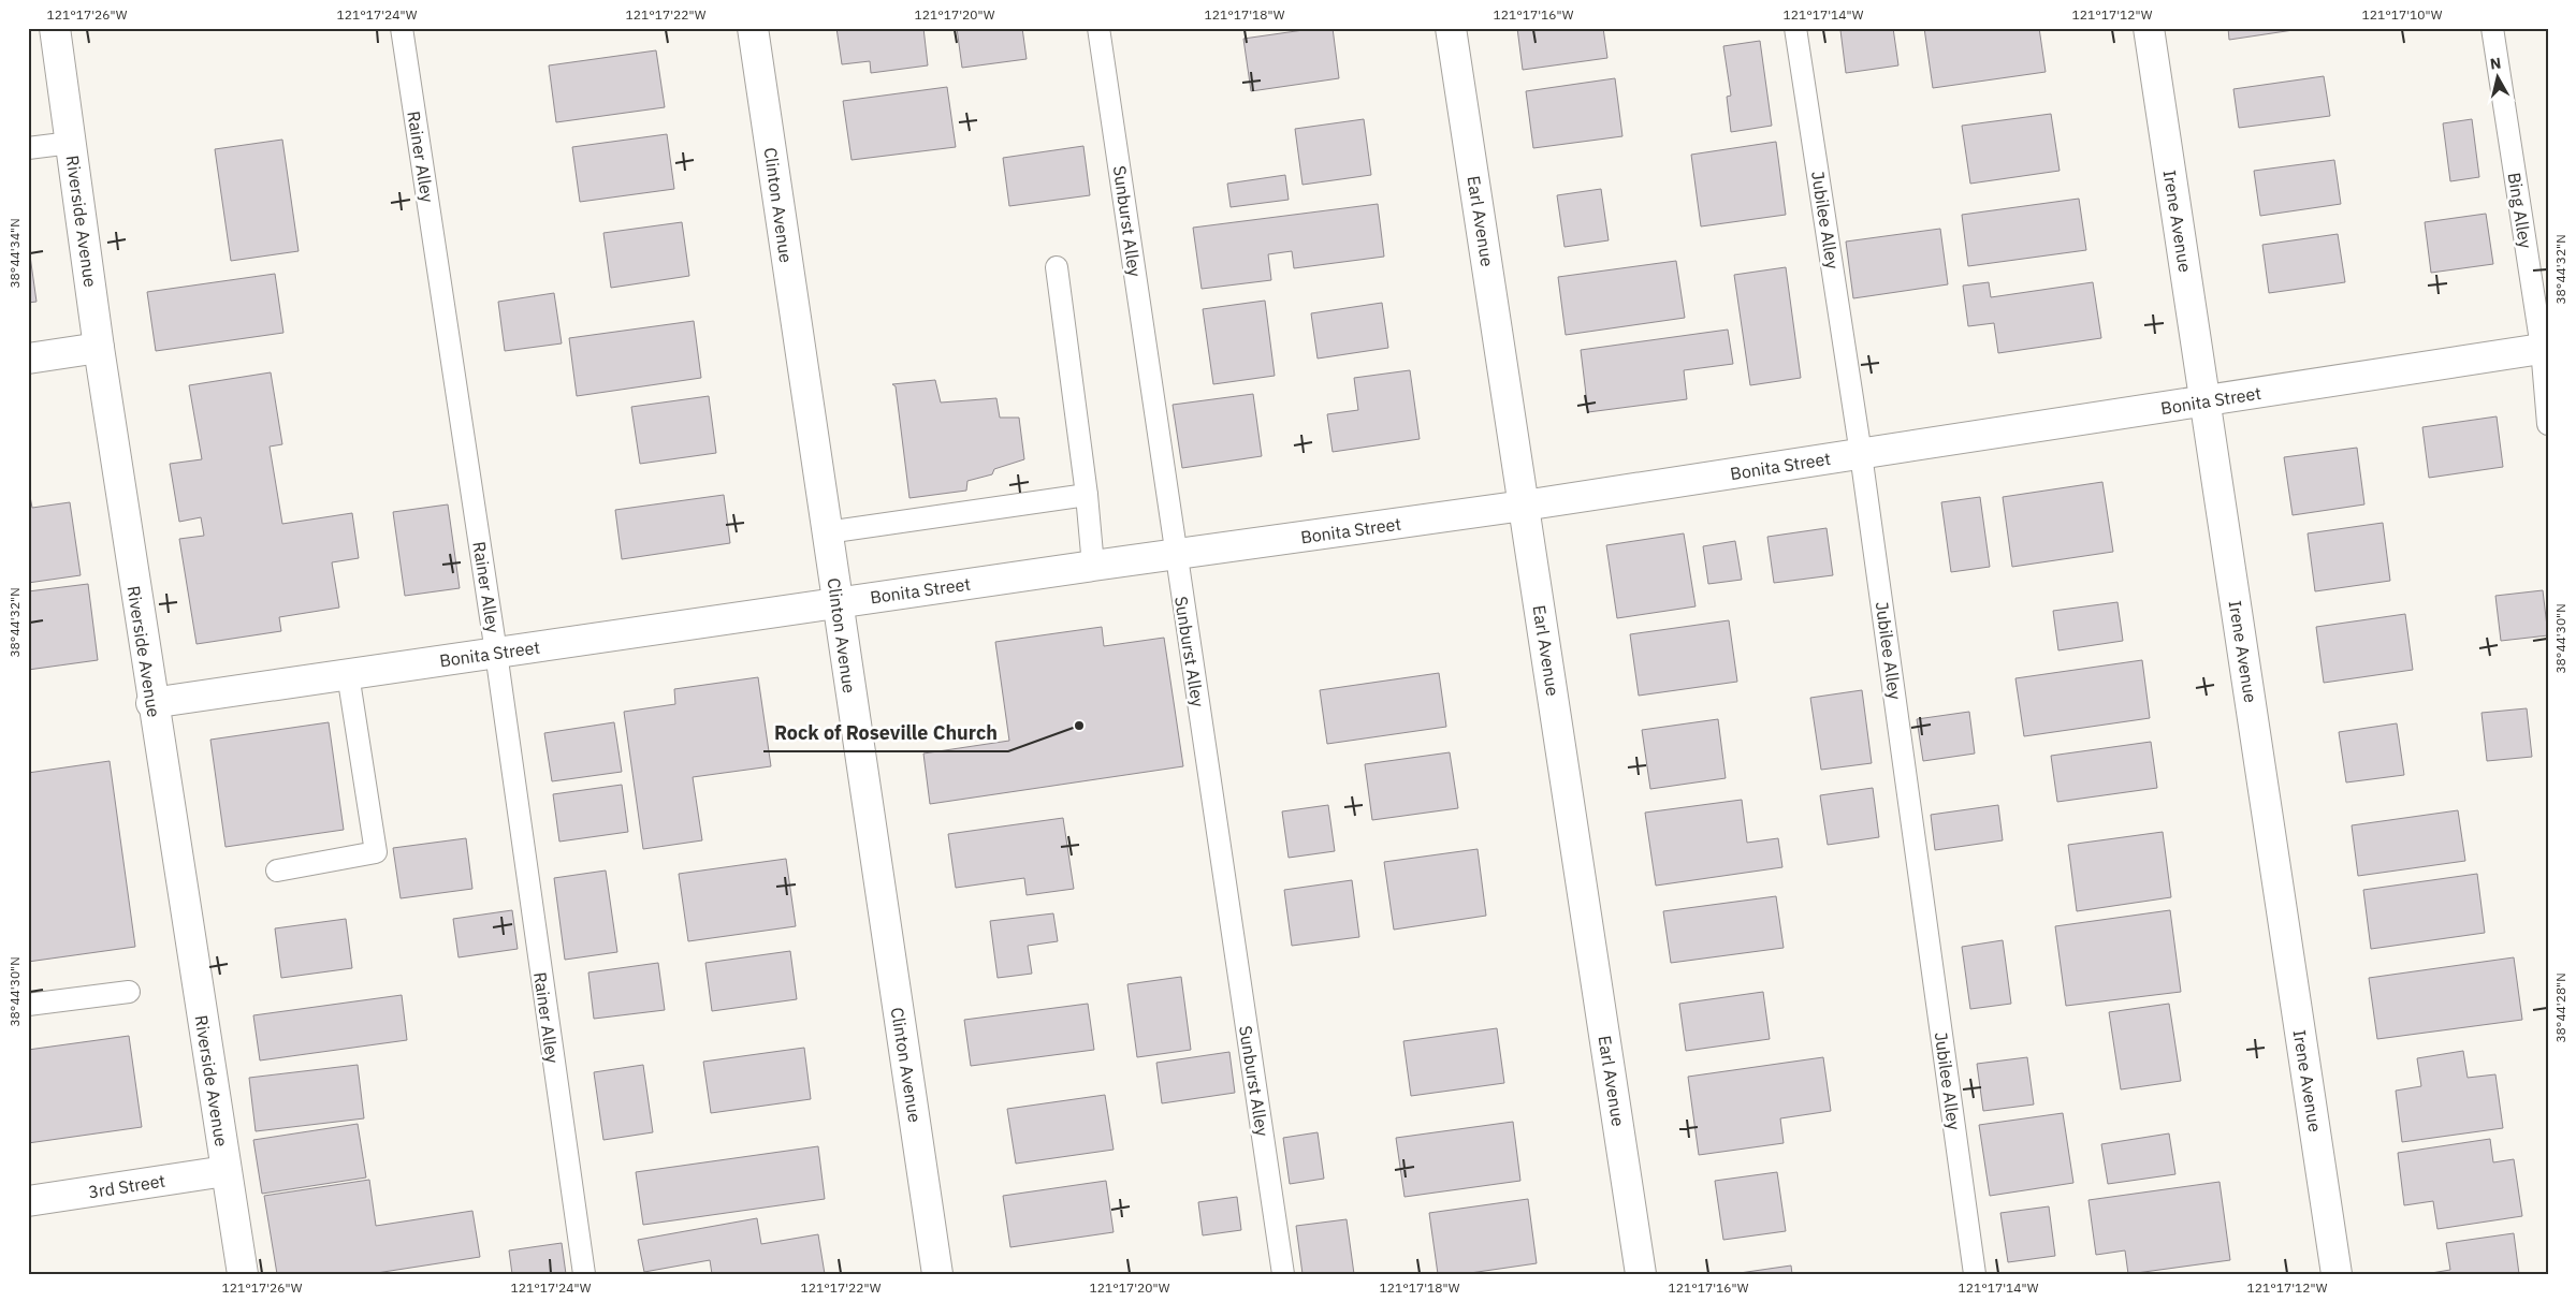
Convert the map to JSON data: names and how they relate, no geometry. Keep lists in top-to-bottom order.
{
  "streets": {
    "street": [
      "Clinton Avenue",
      "Riverside Avenue",
      "Earl Avenue",
      "Irene Avenue",
      "Bonita Street",
      "3rd Street"
    ],
    "lane": [
      "Rainer Alley",
      "Bing Alley",
      "Jubilee Alley",
      "Sunburst Alley"
    ]
  },
  "crossings": [
    ["Rainer Alley", "Bonita Street"],
    ["Clinton Avenue", "Bonita Street"],
    ["Bing Alley", "Bonita Street"],
    ["Jubilee Alley", "Bonita Street"],
    ["Riverside Avenue", "Bonita Street"],
    ["Riverside Avenue", "3rd Street"],
    ["Sunburst Alley", "Bonita Street"],
    ["Earl Avenue", "Bonita Street"],
    ["Irene Avenue", "Bonita Street"]
  ],
  "places": ["Rock of Roseville Church"],
  "north": "top",
  "coordinates": [
    "121°17'26\"W",
    "121°17'24\"W",
    "121°17'22\"W",
    "121°17'20\"W",
    "121°17'18\"W",
    "121°17'16\"W",
    "121°17'14\"W",
    "121°17'12\"W",
    "121°17'10\"W",
    "38°44'34\"N",
    "38°44'32\"N",
    "38°44'30\"N",
    "38°44'28\"N"
  ]
}
